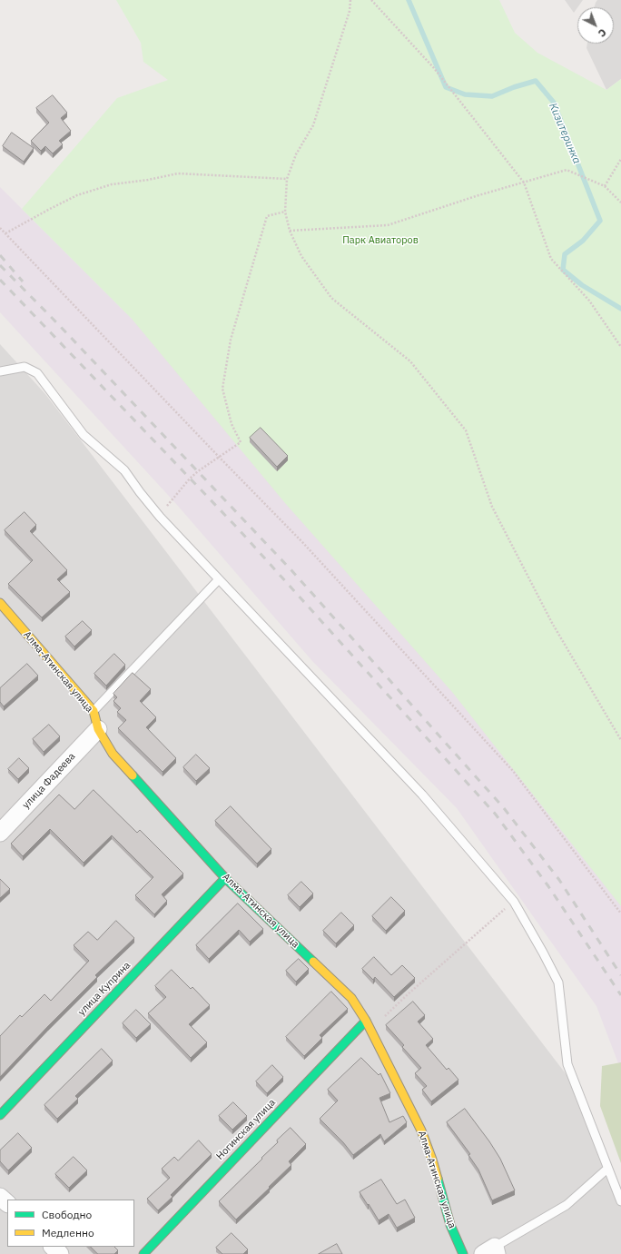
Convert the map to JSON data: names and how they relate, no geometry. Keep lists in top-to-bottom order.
{
  "streets": {
    "street": [
      "Алма-Атинская улица",
      "улица Фадеева",
      "улица Куприна",
      "Ногинская улица"
    ]
  },
  "crossings": [
    ["Алма-Атинская улица", "улица Фадеева"],
    ["Алма-Атинская улица", "улица Куприна"],
    ["Алма-Атинская улица", "Ногинская улица"]
  ],
  "water": ["Кизитеринка"],
  "parks": ["Парк Авиаторов"],
  "legend": ["Свободно", "Медленно"],
  "north": "bottom right"
}
